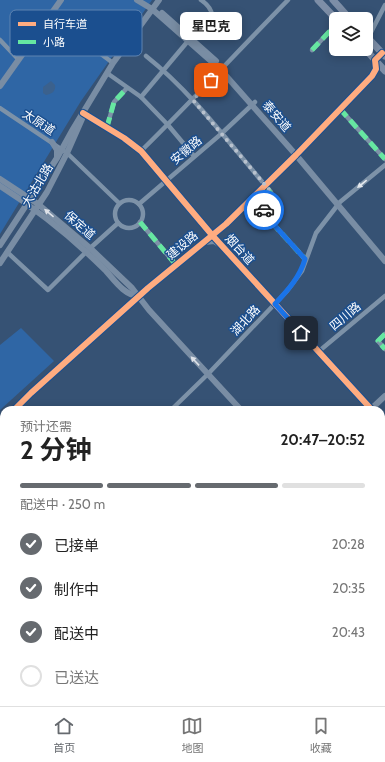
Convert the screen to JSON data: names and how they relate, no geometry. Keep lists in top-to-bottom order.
{
  "streets": {
    "street": [
      "泰安道",
      "太原道",
      "安徽路",
      "大沽北路",
      "保定道",
      "建设路",
      "烟台道",
      "四川路",
      "湖北路"
    ]
  },
  "crossings": [
    ["泰安道", "安徽路"],
    ["泰安道", "大沽北路"],
    ["泰安道", "建设路"],
    ["泰安道", "湖北路"],
    ["太原道", "安徽路"],
    ["太原道", "大沽北路"],
    ["安徽路", "烟台道"],
    ["大沽北路", "保定道"],
    ["大沽北路", "烟台道"],
    ["保定道", "建设路"],
    ["保定道", "湖北路"],
    ["建设路", "烟台道"],
    ["烟台道", "四川路"],
    ["烟台道", "湖北路"]
  ],
  "places": ["星巴克"],
  "legend": ["自行车道", "小路"],
  "page": {
    "bubble": "星巴克",
    "heading": ["2 分钟", "预计还需", "20:47–20:52"],
    "bar": "配送中 · 250 m",
    "list": [
      ["已接单", "20:28"],
      ["制作中", "20:35"],
      ["配送中", "20:43"],
      "已送达"
    ],
    "tabs": ["首页", "地图", "收藏"]
  }
}
